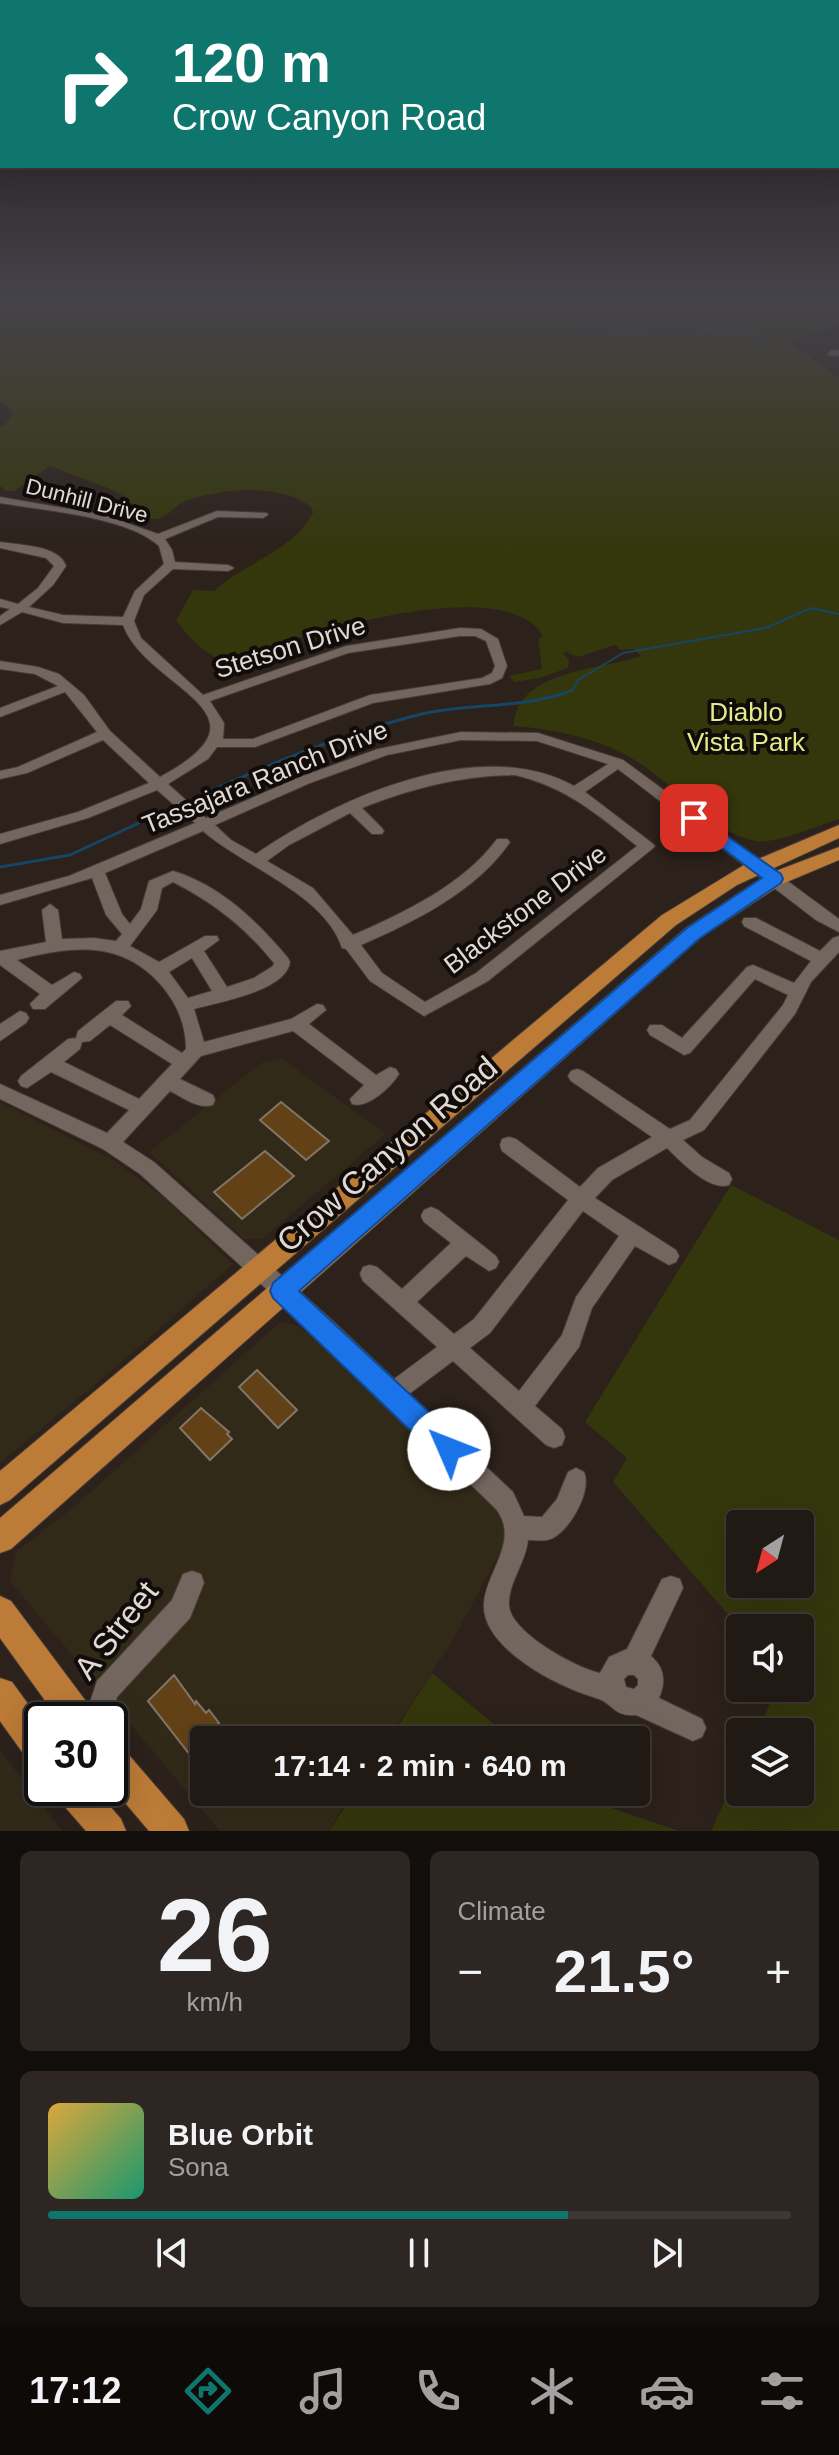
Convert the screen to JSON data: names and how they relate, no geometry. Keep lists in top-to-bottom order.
{
  "streets": {
    "main road": ["Crow Canyon Road"],
    "street": [
      "Dunhill Drive",
      "Stetson Drive",
      "Tassajara Ranch Drive",
      "Blackstone Drive",
      "A Street"
    ]
  },
  "crossings": [
    ["Tassajara Ranch Drive", "Blackstone Drive"],
    ["Tassajara Ranch Drive", "Crow Canyon Road"]
  ],
  "parks": ["Diablo Vista Park"],
  "north": "bottom left",
  "page": {
    "turn": ["120 m", "Crow Canyon Road"],
    "limit": "30",
    "trip": "17:14 · 2 min · 640 m",
    "tile": [
      ["26", "km/h"],
      "Climate"
    ],
    "heat": ["−", "21.5°", "+"],
    "song": ["Blue Orbit", "Sona"],
    "tabs": "17:12"
  }
}
